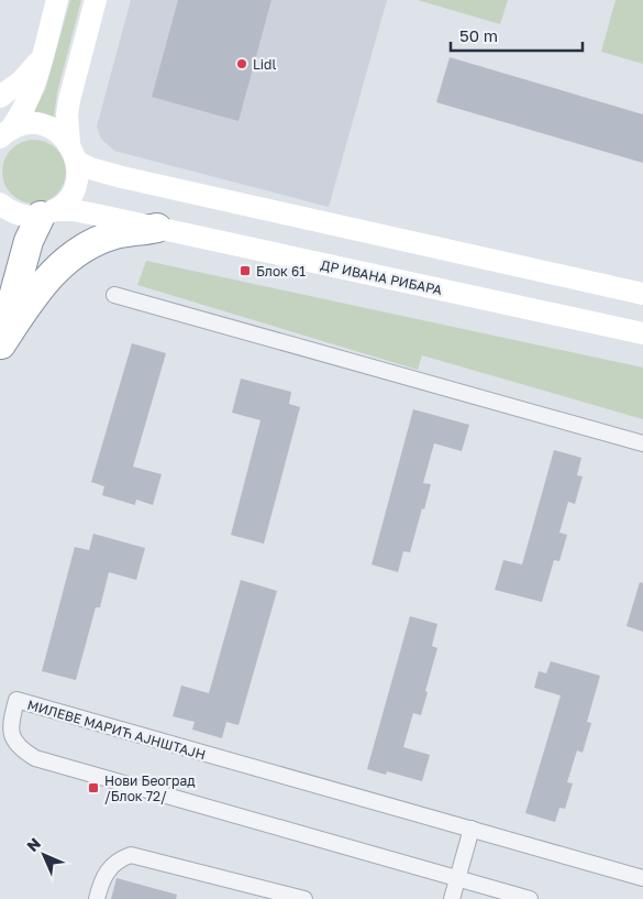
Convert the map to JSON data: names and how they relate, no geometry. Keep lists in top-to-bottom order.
{
  "streets": {
    "main road": ["ДР ИВАНА РИБАРА"],
    "street": ["МИЛЕВЕ МАРИЋ АЈНШТАЈН"]
  },
  "places": {
    "other": ["Lidl"],
    "transit": ["Блок 61", "Нови Београд /Блок 72/"]
  },
  "scale_bar": "50 m",
  "north": "top left"
}
